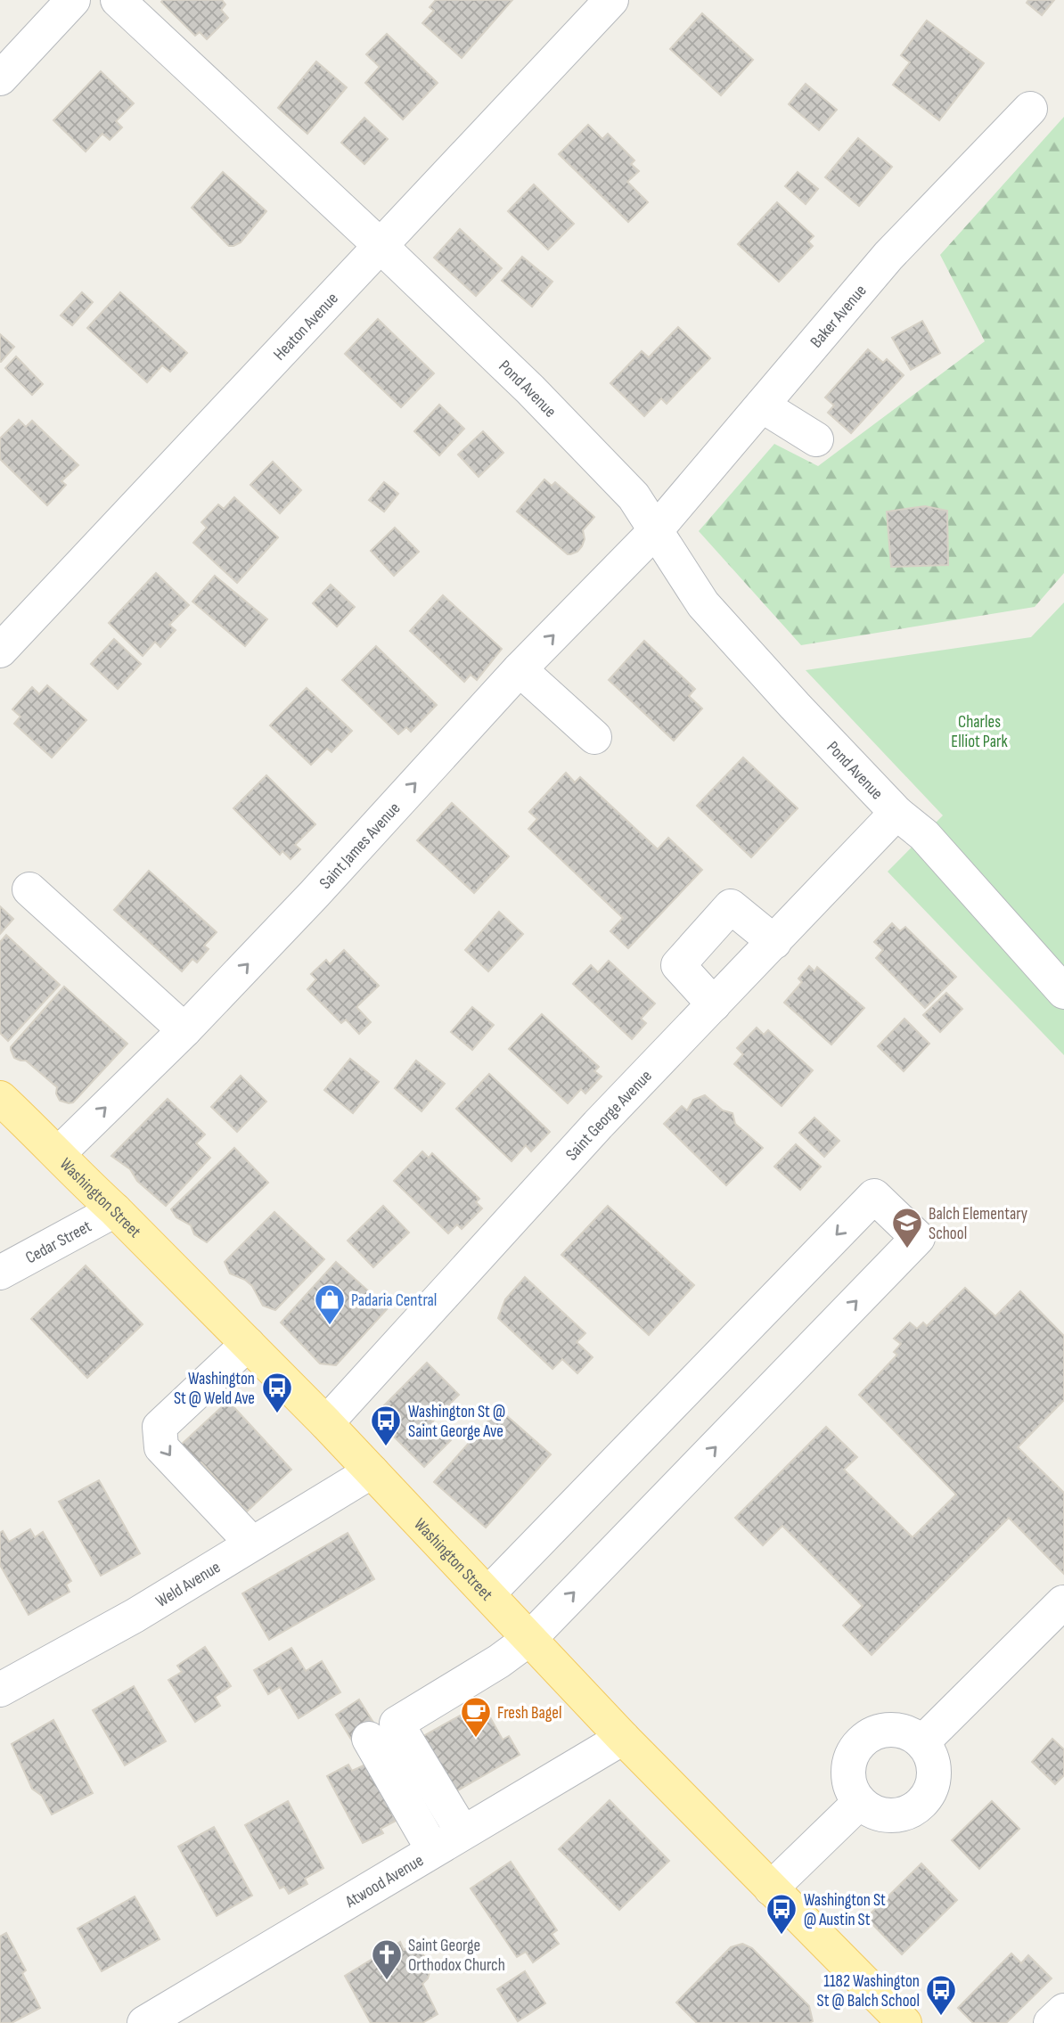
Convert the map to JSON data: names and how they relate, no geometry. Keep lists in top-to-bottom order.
{
  "streets": {
    "main road": ["Washington Street"],
    "street": [
      "Baker Avenue",
      "Heaton Avenue",
      "Pond Avenue",
      "Saint James Avenue",
      "Saint George Avenue",
      "Cedar Street",
      "Weld Avenue",
      "Atwood Avenue"
    ]
  },
  "crossings": [
    ["Baker Avenue", "Pond Avenue"],
    ["Baker Avenue", "Saint James Avenue"],
    ["Heaton Avenue", "Pond Avenue"],
    ["Pond Avenue", "Saint James Avenue"],
    ["Pond Avenue", "Saint George Avenue"],
    ["Saint James Avenue", "Washington Street"],
    ["Saint George Avenue", "Washington Street"],
    ["Washington Street", "Cedar Street"],
    ["Washington Street", "Weld Avenue"],
    ["Washington Street", "Atwood Avenue"]
  ],
  "one_way": ["Saint James Avenue"],
  "parks": ["Charles Elliot Park"],
  "places": {
    "school or university": ["Balch Elementary School"],
    "shop": ["Padaria Central"],
    "bus stop": [
      "Washington St @ Weld Ave",
      "Washington St @ Saint George Ave",
      "Washington St @ Austin St",
      "1182 Washington St @ Balch School"
    ],
    "cafe": ["Fresh Bagel"],
    "church": ["Saint George Orthodox Church"]
  }
}
